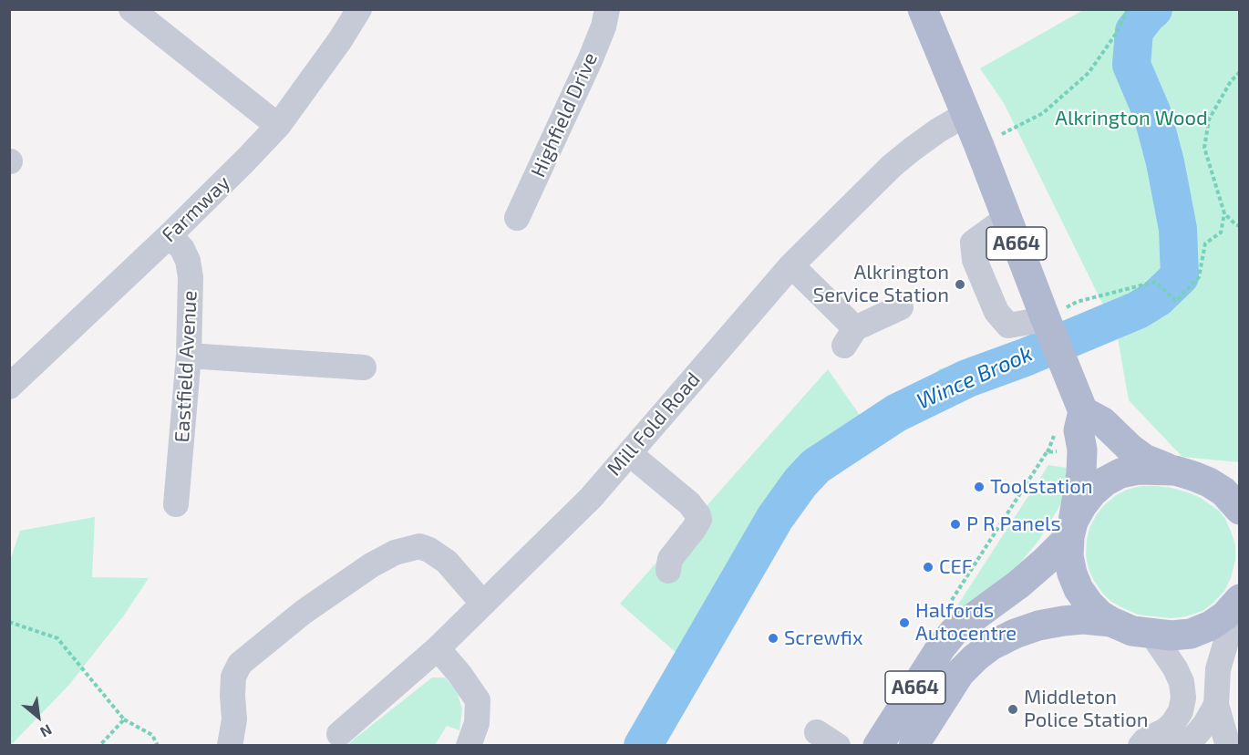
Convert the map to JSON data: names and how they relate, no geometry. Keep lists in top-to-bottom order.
{
  "streets": {
    "main road": ["A664"],
    "street": [
      "Highfield Drive",
      "Farmway",
      "Eastfield Avenue",
      "Mill Fold Road"
    ]
  },
  "crossings": [
    ["Farmway", "Eastfield Avenue"],
    ["A664", "Mill Fold Road"]
  ],
  "water": ["Wince Brook"],
  "parks": ["Alkrington Wood"],
  "places": [
    "Alkrington Service Station",
    "Toolstation",
    "P R Panels",
    "CEF",
    "Halfords Autocentre",
    "Screwfix",
    "Middleton Police Station"
  ],
  "north": "bottom right"
}
